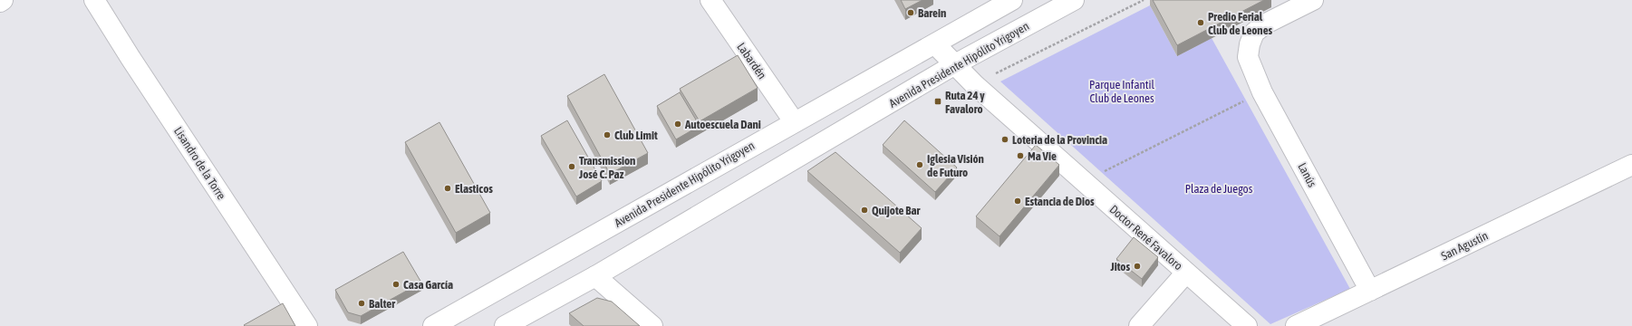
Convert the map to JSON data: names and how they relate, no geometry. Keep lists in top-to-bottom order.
{
  "streets": {
    "street": [
      "Labardén",
      "Avenida Presidente Hipólito Yrigoyen",
      "Lisandro de la Torre",
      "Lanús",
      "Doctor René Favaloro",
      "San Agustín"
    ]
  },
  "crossings": [
    ["Labardén", "Avenida Presidente Hipólito Yrigoyen"],
    ["Avenida Presidente Hipólito Yrigoyen", "Doctor René Favaloro"],
    ["Lanús", "San Agustín"]
  ],
  "parks": ["Parque Infantil Club de Leones", "Plaza de Juegos"],
  "places": {
    "other": [
      "Barein",
      "Predio Ferial Club de Leones",
      "Autoescuela Dani",
      "Club Limit",
      "Loteria de la Provincia",
      "Ma Vie",
      "Iglesia Visión de Futuro",
      "Transmission José C. Paz",
      "Elasticos",
      "Estancia de Dios",
      "Quijote Bar",
      "Jitos",
      "Casa García",
      "Balter"
    ],
    "transit": ["Ruta 24 y Favaloro"]
  }
}
